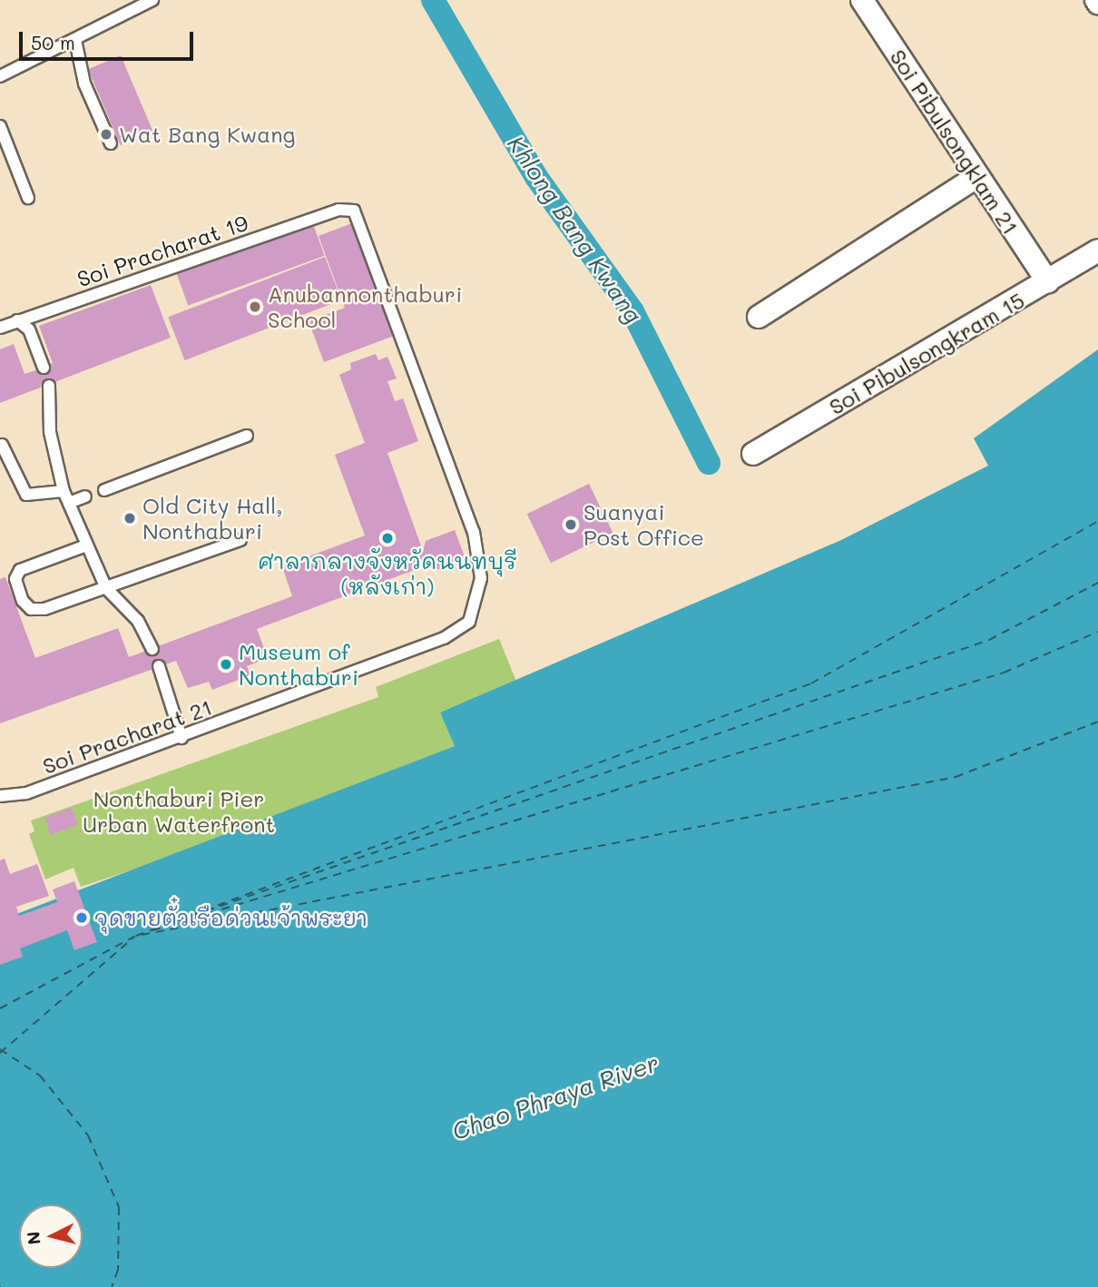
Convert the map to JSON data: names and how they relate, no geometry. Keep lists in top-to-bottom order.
{
  "streets": {
    "street": ["Soi Pibulsongklam 21", "Soi Pibulsongkram 15"],
    "lane": ["Soi Pracharat 19", "Soi Pracharat 21"]
  },
  "crossings": [
    ["Soi Pibulsongklam 21", "Soi Pibulsongkram 15"],
    ["Soi Pracharat 19", "Soi Pracharat 21"]
  ],
  "water": ["Khlong Bang Kwang", "Chao Phraya River"],
  "parks": ["Nonthaburi Pier Urban Waterfront"],
  "places": [
    "Wat Bang Kwang",
    "Anubannonthaburi School",
    "Old City Hall, Nonthaburi",
    "Suanyai Post Office",
    "ศาลากลางจังหวัดนนทบุรี (หลังเก่า)",
    "Museum of Nonthaburi",
    "จุดขายตั๋วเรือด่วนเจ้าพระยา"
  ],
  "scale_bar": "50 m",
  "north": "left"
}
